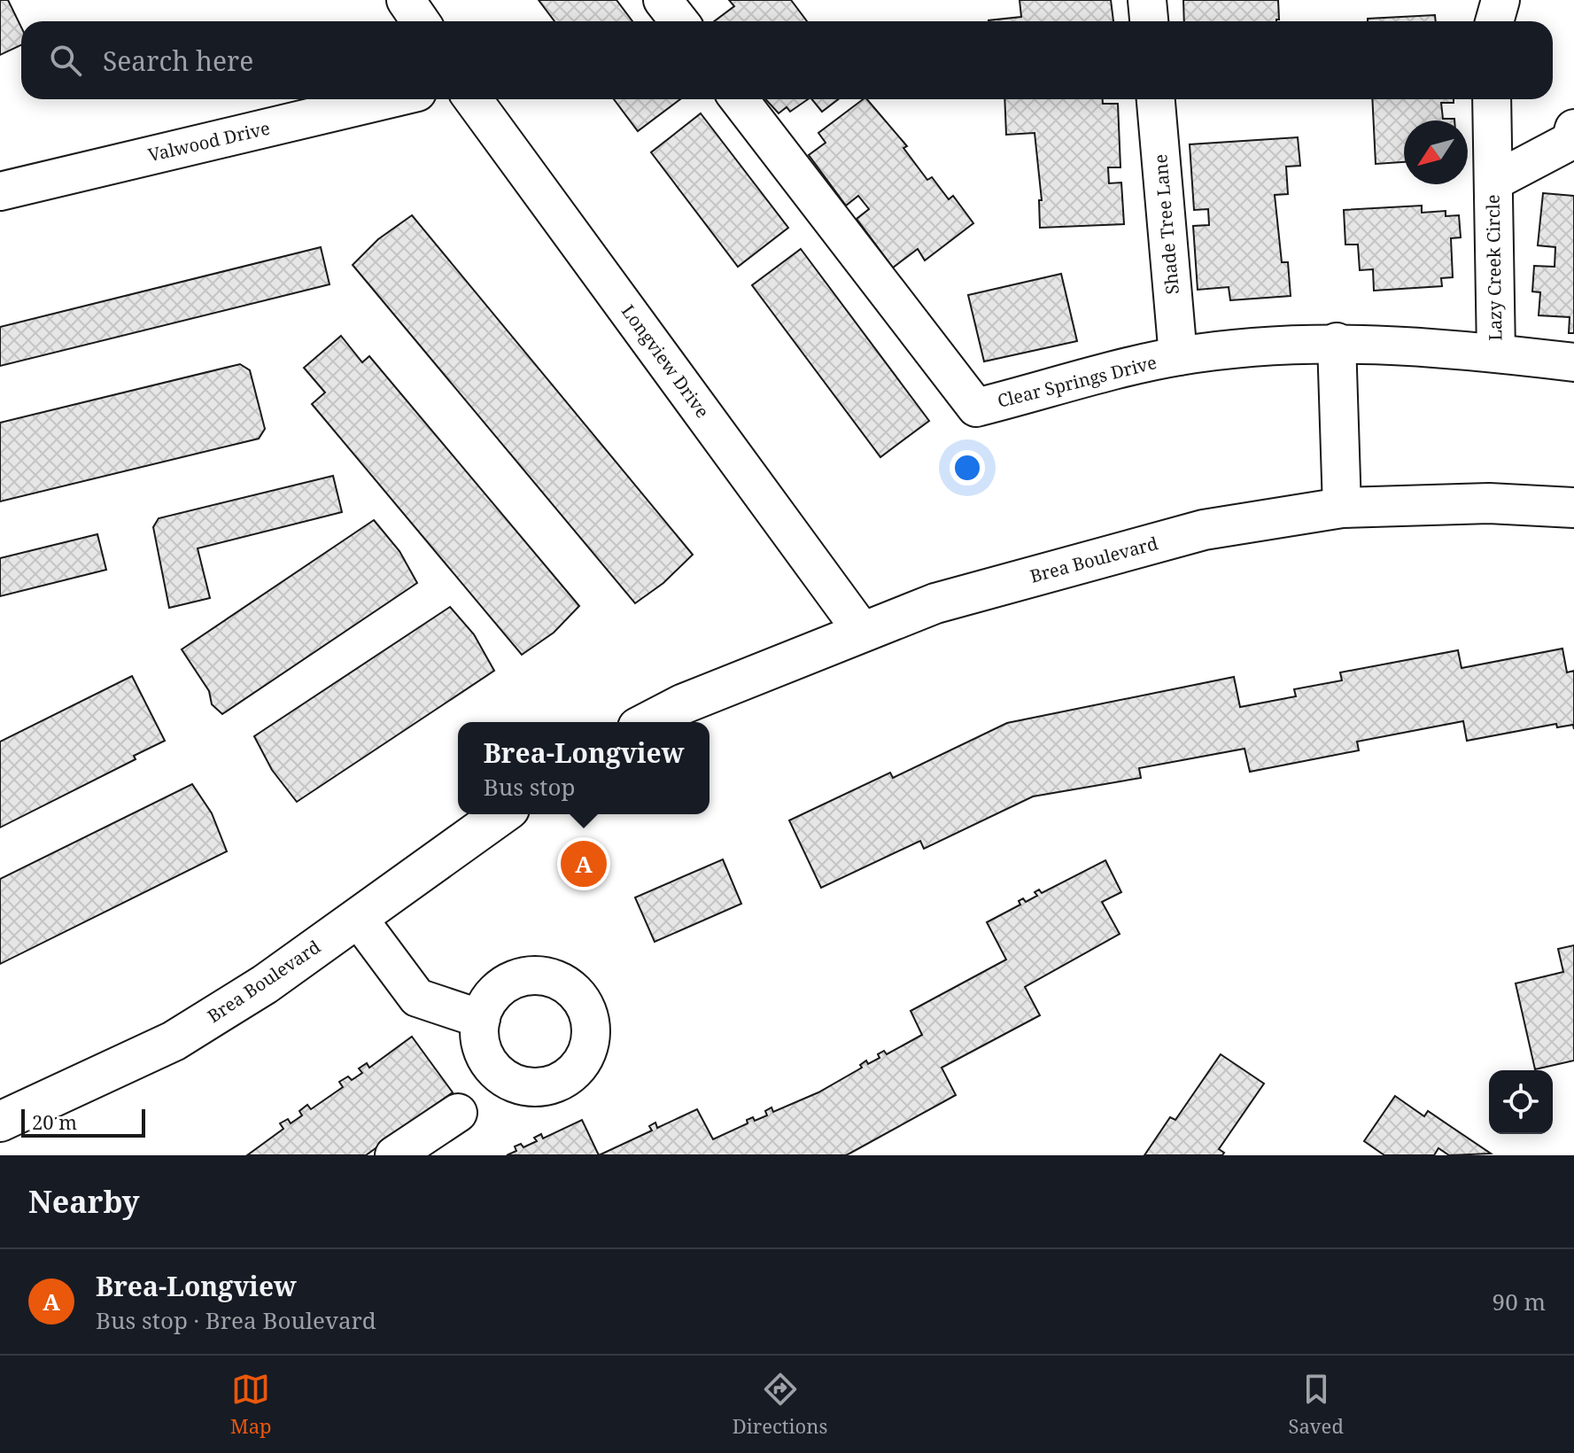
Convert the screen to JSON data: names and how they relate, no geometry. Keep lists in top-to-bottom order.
{
  "streets": {
    "main road": ["Brea Boulevard"],
    "street": [
      "Valwood Drive",
      "Shade Tree Lane",
      "Lazy Creek Circle",
      "Longview Drive",
      "Clear Springs Drive"
    ]
  },
  "crossings": [
    ["Shade Tree Lane", "Clear Springs Drive"],
    ["Lazy Creek Circle", "Clear Springs Drive"],
    ["Longview Drive", "Brea Boulevard"]
  ],
  "scale_bar": "20 m",
  "north": "bottom left",
  "page": {
    "search": "Search here",
    "popup": ["Brea-Longview", "Bus stop"],
    "pins": "A",
    "scale": "20 m",
    "heading": "Nearby",
    "list": [
      {
        "mark": "A",
        "name": "Brea-Longview",
        "note": "Bus stop · Brea Boulevard",
        "value": "90 m"
      }
    ],
    "nav": ["Map", "Directions", "Saved"]
  }
}
